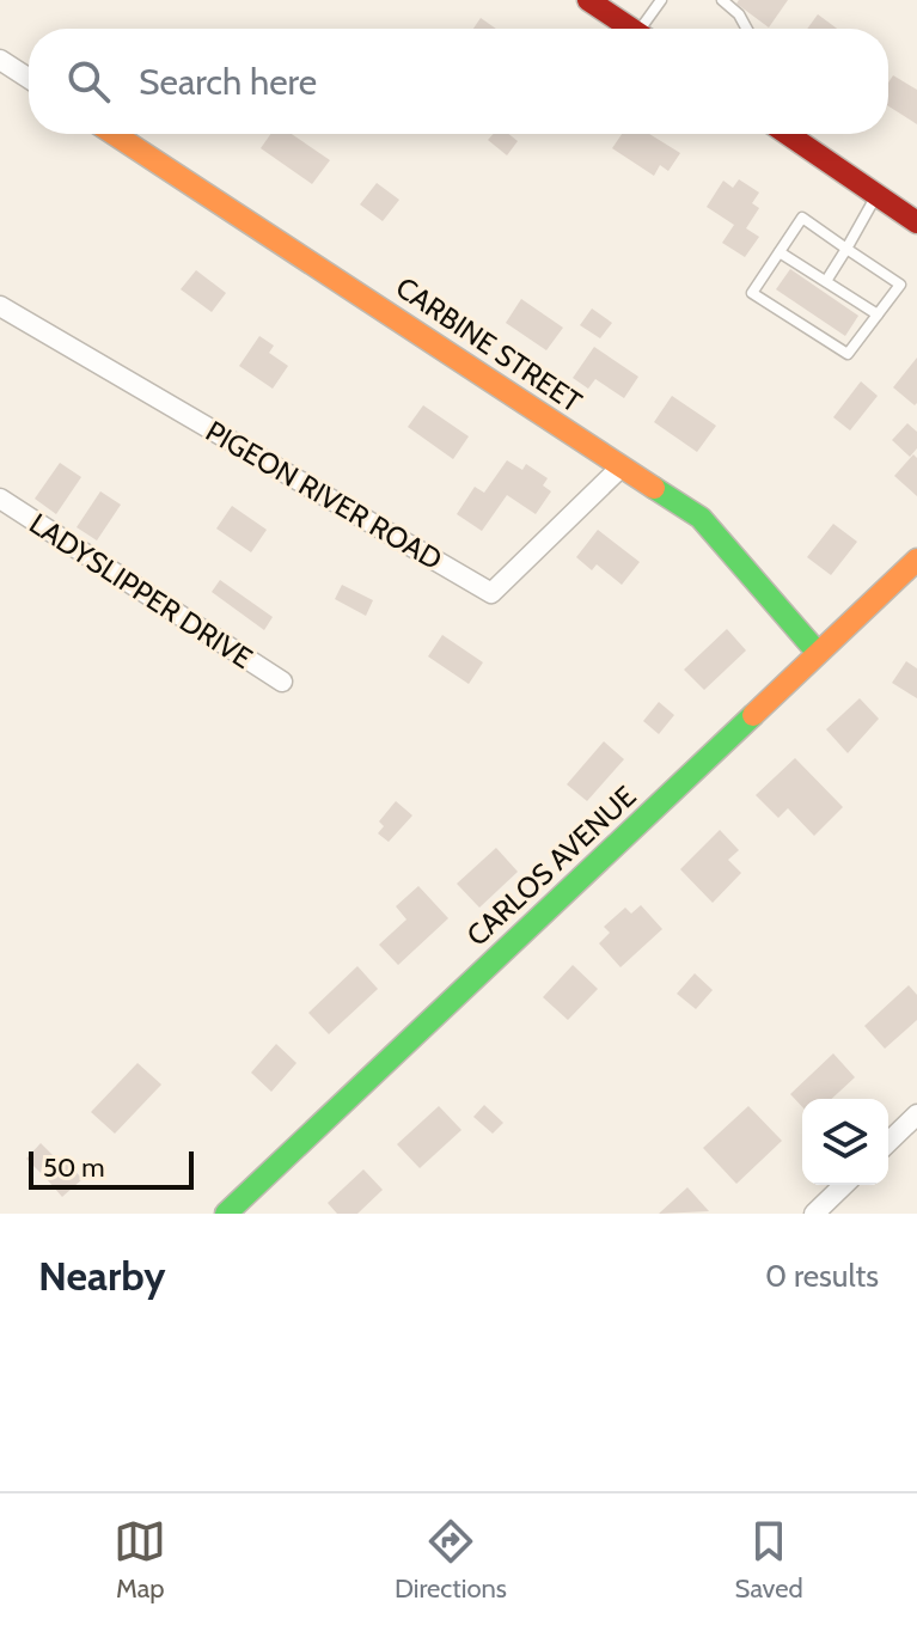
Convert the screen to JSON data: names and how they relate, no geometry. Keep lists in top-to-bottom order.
{
  "streets": {
    "street": [
      "CARBINE STREET",
      "PIGEON RIVER ROAD",
      "LADYSLIPPER DRIVE",
      "CARLOS AVENUE"
    ]
  },
  "crossings": [
    ["CARBINE STREET", "PIGEON RIVER ROAD"],
    ["CARBINE STREET", "CARLOS AVENUE"]
  ],
  "scale_bar": "50 m",
  "page": {
    "search": "Search here",
    "scale": "50 m",
    "heading": ["Nearby", "0 results"],
    "nav": ["Map", "Directions", "Saved"]
  }
}
